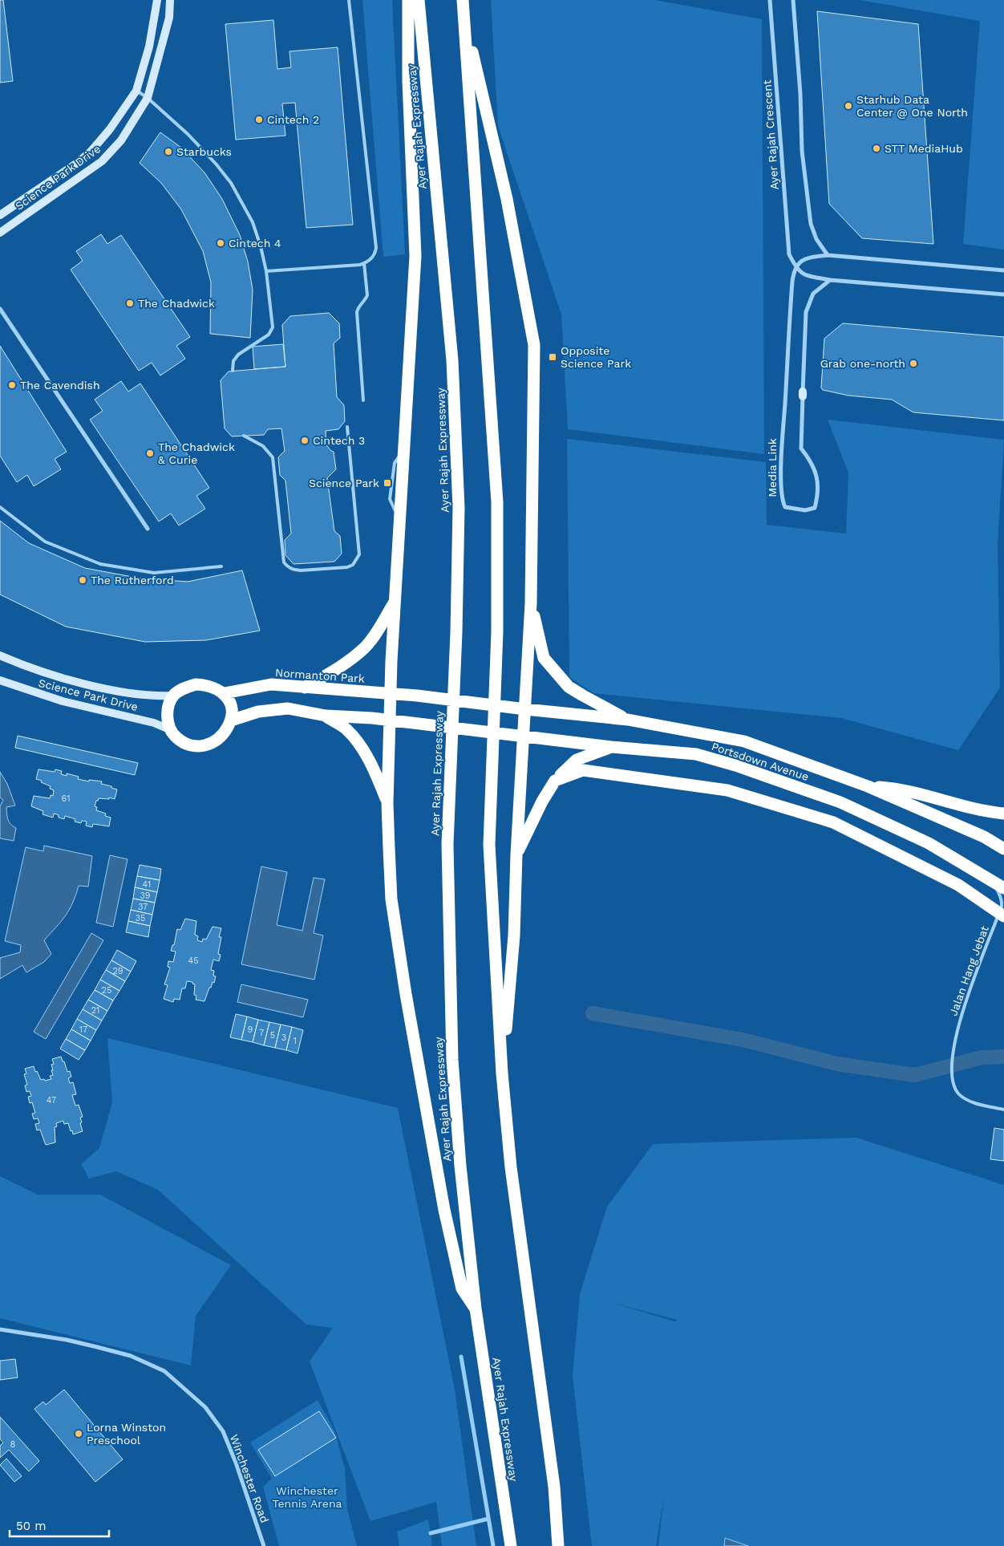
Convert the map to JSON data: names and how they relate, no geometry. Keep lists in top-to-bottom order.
{
  "streets": {
    "highway": ["Ayer Rajah Expressway", "Normanton Park", "Portsdown Avenue"],
    "main road": ["Science Park Drive"],
    "street": ["Ayer Rajah Crescent", "Media Link", "Winchester Road"],
    "lane": ["Jalan Hang Jebat"]
  },
  "crossings": [
    ["Ayer Rajah Crescent", "Media Link"],
    ["Science Park Drive", "Normanton Park"],
    ["Normanton Park", "Portsdown Avenue"]
  ],
  "parks": ["Winchester Tennis Arena"],
  "places": {
    "other": [
      "Starhub Data Center @ One North",
      "Cintech 2",
      "STT MediaHub",
      "Starbucks",
      "Cintech 4",
      "The Chadwick",
      "Grab one-north",
      "The Cavendish",
      "Cintech 3",
      "The Chadwick & Curie",
      "The Rutherford",
      "Lorna Winston Preschool"
    ],
    "transit": ["Opposite Science Park", "Science Park"]
  },
  "house_numbers": [
    "61",
    "41",
    "39",
    "37",
    "35",
    "45",
    "29",
    "25",
    "21",
    "17",
    "9",
    "7",
    "5",
    "3",
    "1",
    "47",
    "8"
  ],
  "scale_bar": "50 m"
}
